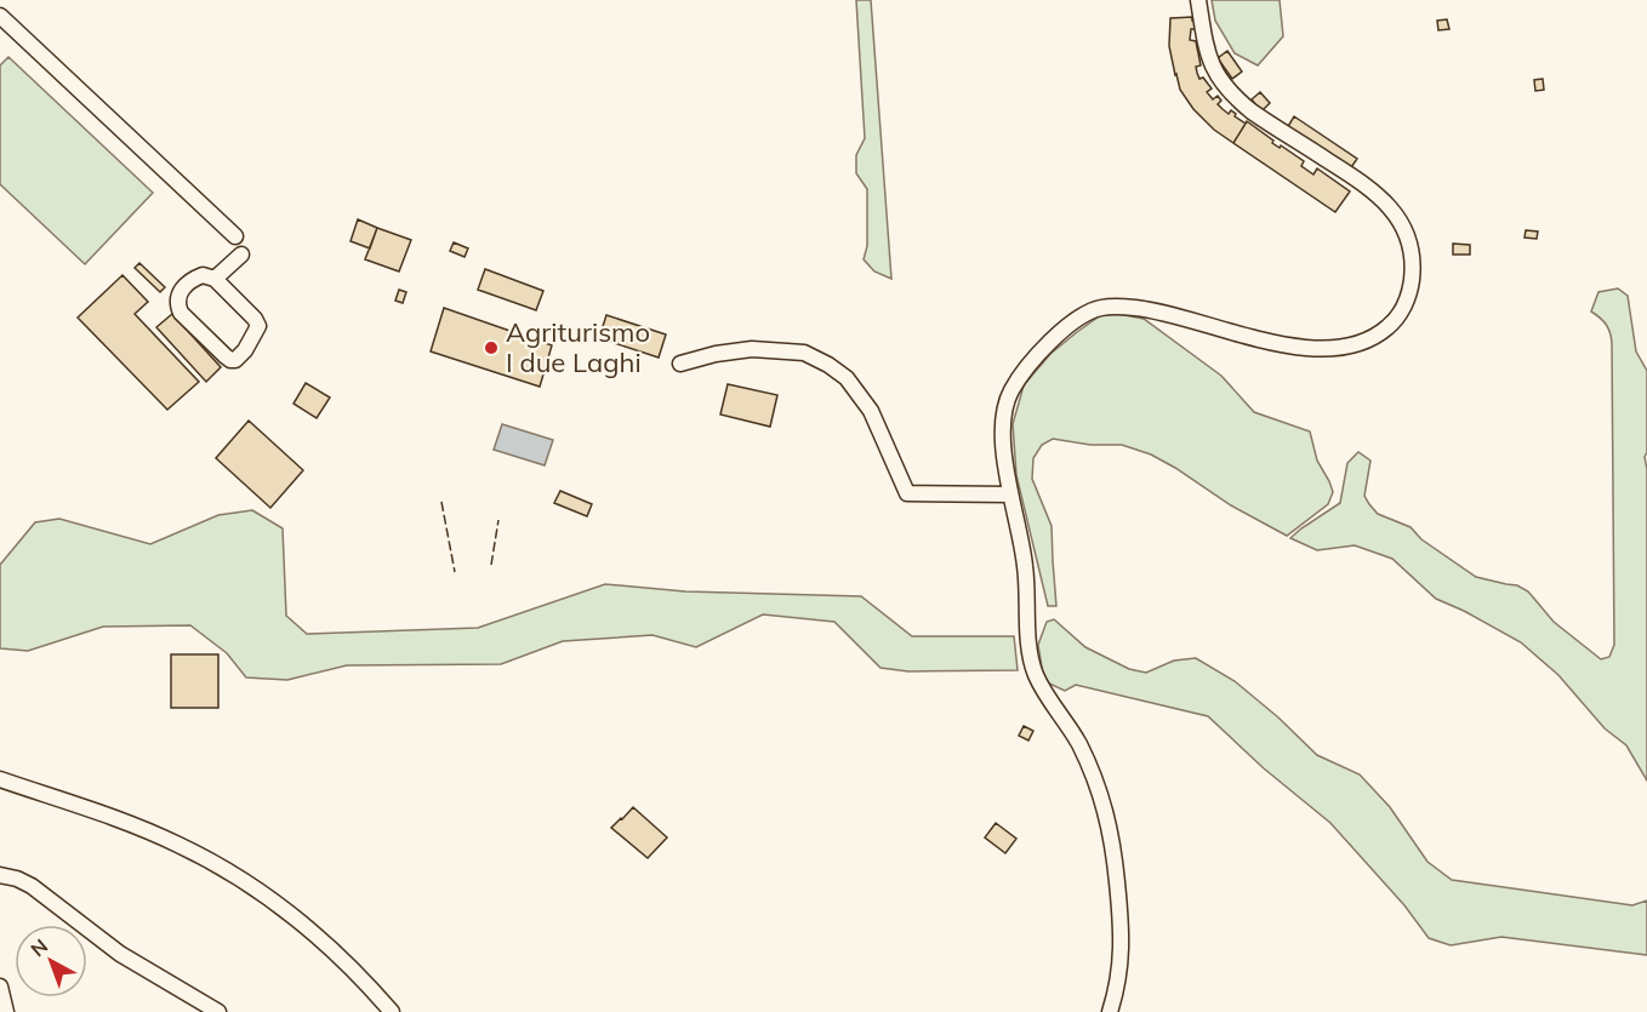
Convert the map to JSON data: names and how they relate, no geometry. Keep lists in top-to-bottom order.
{
  "places": ["Agriturismo I due Laghi"],
  "north": "top left"
}
